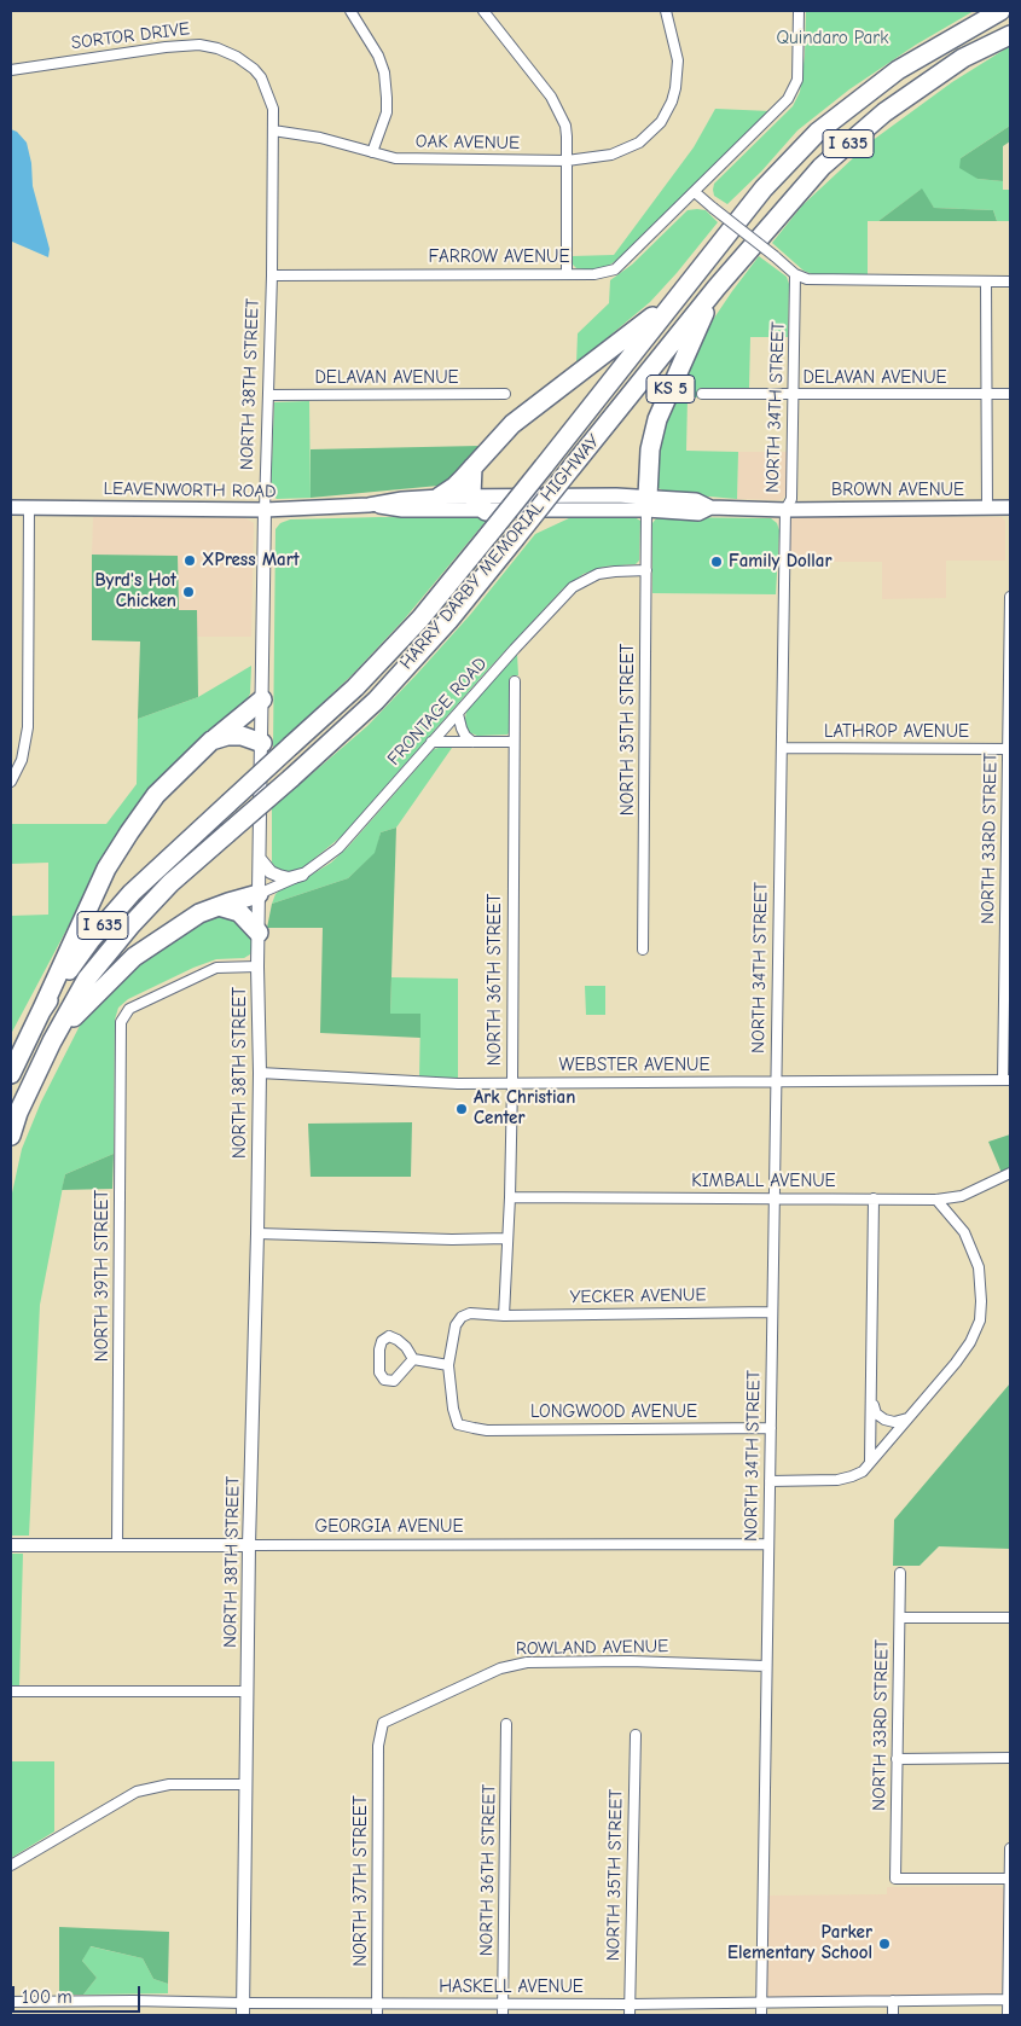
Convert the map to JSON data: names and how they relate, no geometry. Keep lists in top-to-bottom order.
{
  "streets": {
    "highway": ["I 635", "KS 5", "HARRY DARBY MEMORIAL HIGHWAY"],
    "main road": ["LEAVENWORTH ROAD", "BROWN AVENUE"],
    "street": [
      "SORTOR DRIVE",
      "OAK AVENUE",
      "FARROW AVENUE",
      "DELAVAN AVENUE",
      "NORTH 38TH STREET",
      "NORTH 34TH STREET",
      "FRONTAGE ROAD",
      "NORTH 35TH STREET",
      "LATHROP AVENUE",
      "NORTH 33RD STREET",
      "NORTH 36TH STREET",
      "WEBSTER AVENUE",
      "KIMBALL AVENUE",
      "NORTH 39TH STREET",
      "YECKER AVENUE",
      "LONGWOOD AVENUE",
      "GEORGIA AVENUE",
      "ROWLAND AVENUE",
      "NORTH 37TH STREET",
      "HASKELL AVENUE"
    ]
  },
  "crossings": [
    ["SORTOR DRIVE", "OAK AVENUE"],
    ["SORTOR DRIVE", "NORTH 38TH STREET"],
    ["OAK AVENUE", "NORTH 38TH STREET"],
    ["FARROW AVENUE", "NORTH 38TH STREET"],
    ["DELAVAN AVENUE", "NORTH 38TH STREET"],
    ["DELAVAN AVENUE", "NORTH 34TH STREET"],
    ["NORTH 38TH STREET", "LEAVENWORTH ROAD"],
    ["NORTH 38TH STREET", "FRONTAGE ROAD"],
    ["NORTH 38TH STREET", "WEBSTER AVENUE"],
    ["NORTH 38TH STREET", "NORTH 39TH STREET"],
    ["NORTH 38TH STREET", "GEORGIA AVENUE"],
    ["NORTH 38TH STREET", "HASKELL AVENUE"],
    ["KS 5", "LEAVENWORTH ROAD"],
    ["KS 5", "HARRY DARBY MEMORIAL HIGHWAY"],
    ["KS 5", "NORTH 35TH STREET"],
    ["NORTH 34TH STREET", "LEAVENWORTH ROAD"],
    ["NORTH 34TH STREET", "BROWN AVENUE"],
    ["NORTH 34TH STREET", "LATHROP AVENUE"],
    ["NORTH 34TH STREET", "WEBSTER AVENUE"],
    ["NORTH 34TH STREET", "KIMBALL AVENUE"],
    ["NORTH 34TH STREET", "YECKER AVENUE"],
    ["NORTH 34TH STREET", "LONGWOOD AVENUE"],
    ["NORTH 34TH STREET", "GEORGIA AVENUE"],
    ["NORTH 34TH STREET", "ROWLAND AVENUE"],
    ["NORTH 34TH STREET", "HASKELL AVENUE"],
    ["LEAVENWORTH ROAD", "BROWN AVENUE"],
    ["LEAVENWORTH ROAD", "NORTH 35TH STREET"],
    ["FRONTAGE ROAD", "NORTH 35TH STREET"],
    ["NORTH 35TH STREET", "HASKELL AVENUE"],
    ["LATHROP AVENUE", "NORTH 33RD STREET"],
    ["NORTH 33RD STREET", "WEBSTER AVENUE"],
    ["NORTH 36TH STREET", "WEBSTER AVENUE"],
    ["NORTH 36TH STREET", "KIMBALL AVENUE"],
    ["NORTH 36TH STREET", "YECKER AVENUE"],
    ["NORTH 36TH STREET", "HASKELL AVENUE"],
    ["NORTH 39TH STREET", "GEORGIA AVENUE"],
    ["ROWLAND AVENUE", "NORTH 37TH STREET"],
    ["NORTH 37TH STREET", "HASKELL AVENUE"]
  ],
  "parks": ["Quindaro Park"],
  "places": [
    "XPress Mart",
    "Family Dollar",
    "Byrd's Hot Chicken",
    "Ark Christian Center",
    "Parker Elementary School"
  ],
  "scale_bar": "100 m"
}
